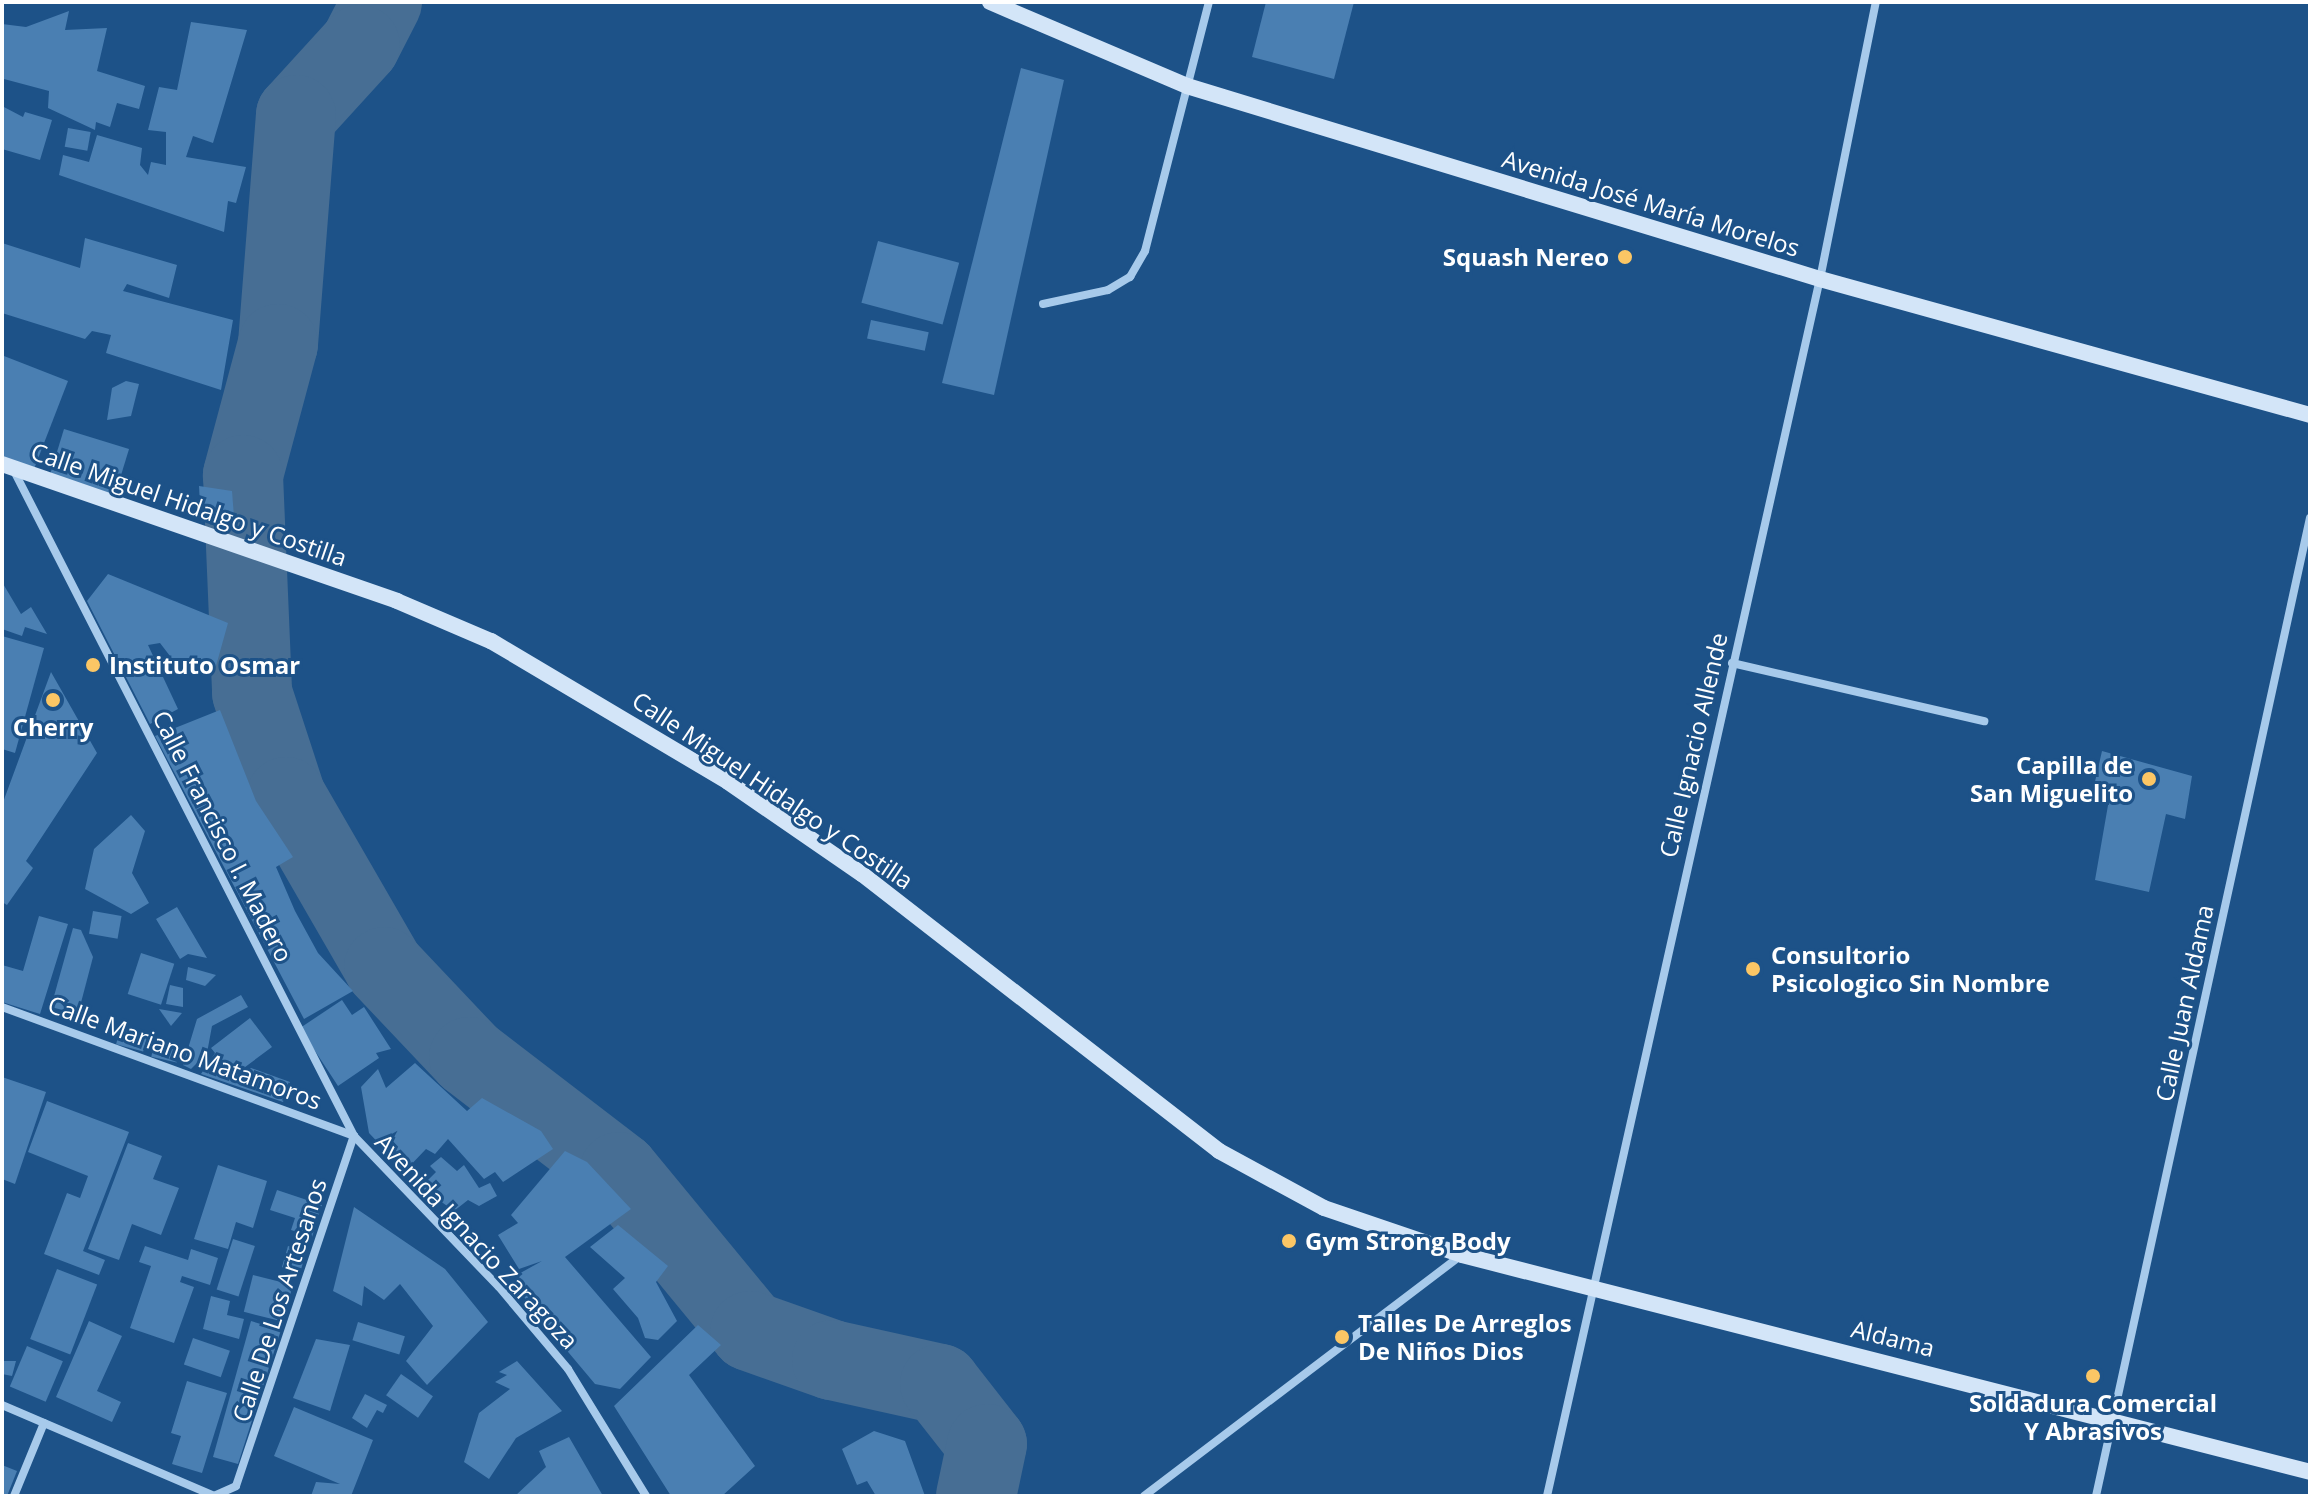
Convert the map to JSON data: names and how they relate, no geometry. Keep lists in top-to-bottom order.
{
  "streets": {
    "main road": ["Avenida José María Morelos", "Calle Miguel Hidalgo y Costilla", "Aldama"],
    "street": [
      "Calle Ignacio Allende",
      "Calle Francisco I. Madero",
      "Calle Juan Aldama",
      "Calle Mariano Matamoros",
      "Avenida Ignacio Zaragoza",
      "Calle De Los Artesanos"
    ]
  },
  "crossings": [
    ["Avenida José María Morelos", "Calle Ignacio Allende"],
    ["Calle Miguel Hidalgo y Costilla", "Calle Francisco I. Madero"],
    ["Calle Miguel Hidalgo y Costilla", "Aldama"],
    ["Calle Ignacio Allende", "Aldama"],
    ["Calle Francisco I. Madero", "Calle Mariano Matamoros"],
    ["Calle Francisco I. Madero", "Avenida Ignacio Zaragoza"],
    ["Calle Francisco I. Madero", "Calle De Los Artesanos"],
    ["Calle Juan Aldama", "Aldama"],
    ["Calle Mariano Matamoros", "Avenida Ignacio Zaragoza"],
    ["Calle Mariano Matamoros", "Calle De Los Artesanos"],
    ["Avenida Ignacio Zaragoza", "Calle De Los Artesanos"]
  ],
  "places": [
    "Squash Nereo",
    "Instituto Osmar",
    "Cherry",
    "Capilla de San Miguelito",
    "Consultorio Psicologico Sin Nombre",
    "Gym Strong Body",
    "Talles De Arreglos De Niños Dios",
    "Soldadura Comercial Y Abrasivos"
  ]
}
